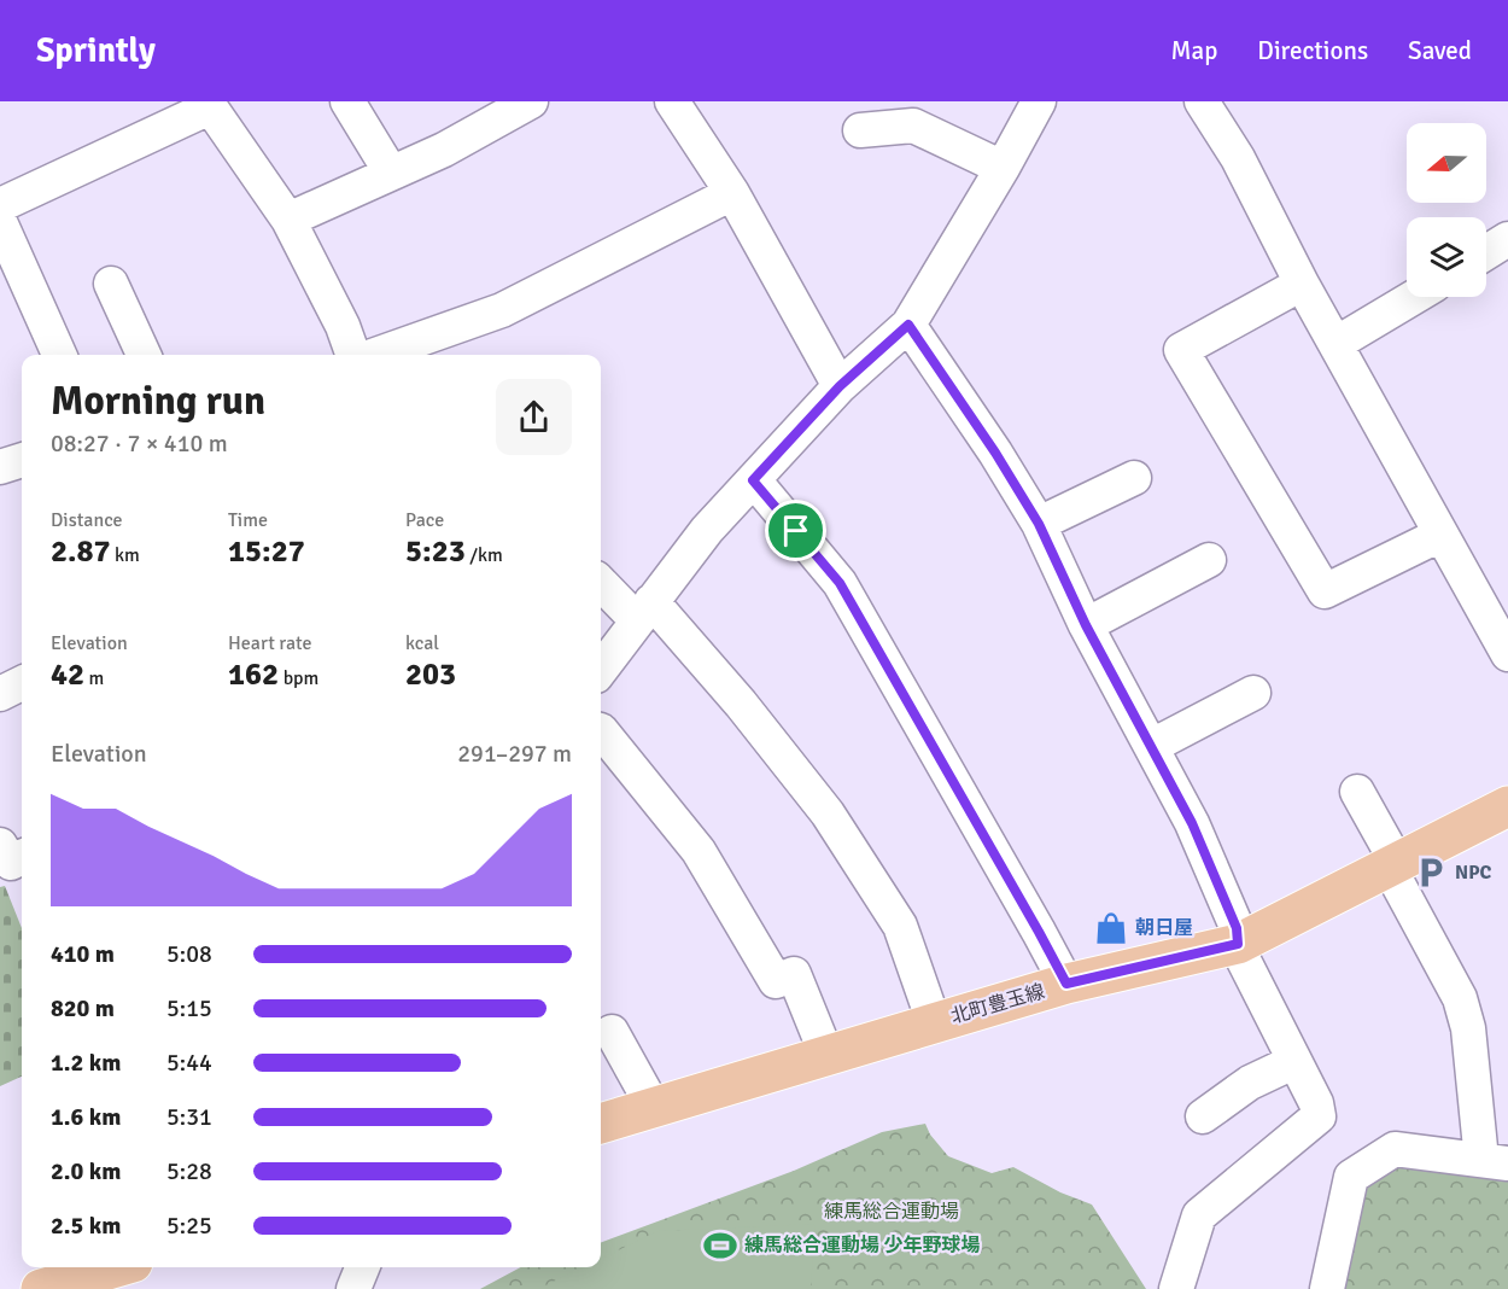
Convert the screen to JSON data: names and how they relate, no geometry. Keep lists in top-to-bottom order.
{
  "streets": {
    "main road": ["北町豊玉線"]
  },
  "parks": ["練馬総合運動場"],
  "places": {
    "parking": ["NPC"],
    "shop": ["朝日屋"],
    "sports": ["練馬総合運動場 少年野球場"]
  },
  "north": "left",
  "page": {
    "header": "Sprintly",
    "nav": ["Map", "Directions", "Saved"],
    "heading": ["Morning run", "08:27 · 7 × 410 m"],
    "stats": [
      ["Distance", "2.87 km"],
      ["Time", "15:27"],
      ["Pace", "5:23 /km"],
      ["Elevation", "42 m"],
      ["Heart rate", "162 bpm"],
      ["kcal", "203"]
    ],
    "chart": ["Elevation", "291–297 m"],
    "list": [
      {
        "name": "410 m",
        "note": "5:08"
      },
      {
        "name": "820 m",
        "note": "5:15"
      },
      {
        "name": "1.2 km",
        "note": "5:44"
      },
      {
        "name": "1.6 km",
        "note": "5:31"
      },
      {
        "name": "2.0 km",
        "note": "5:28"
      },
      {
        "name": "2.5 km",
        "note": "5:25"
      }
    ]
  }
}
